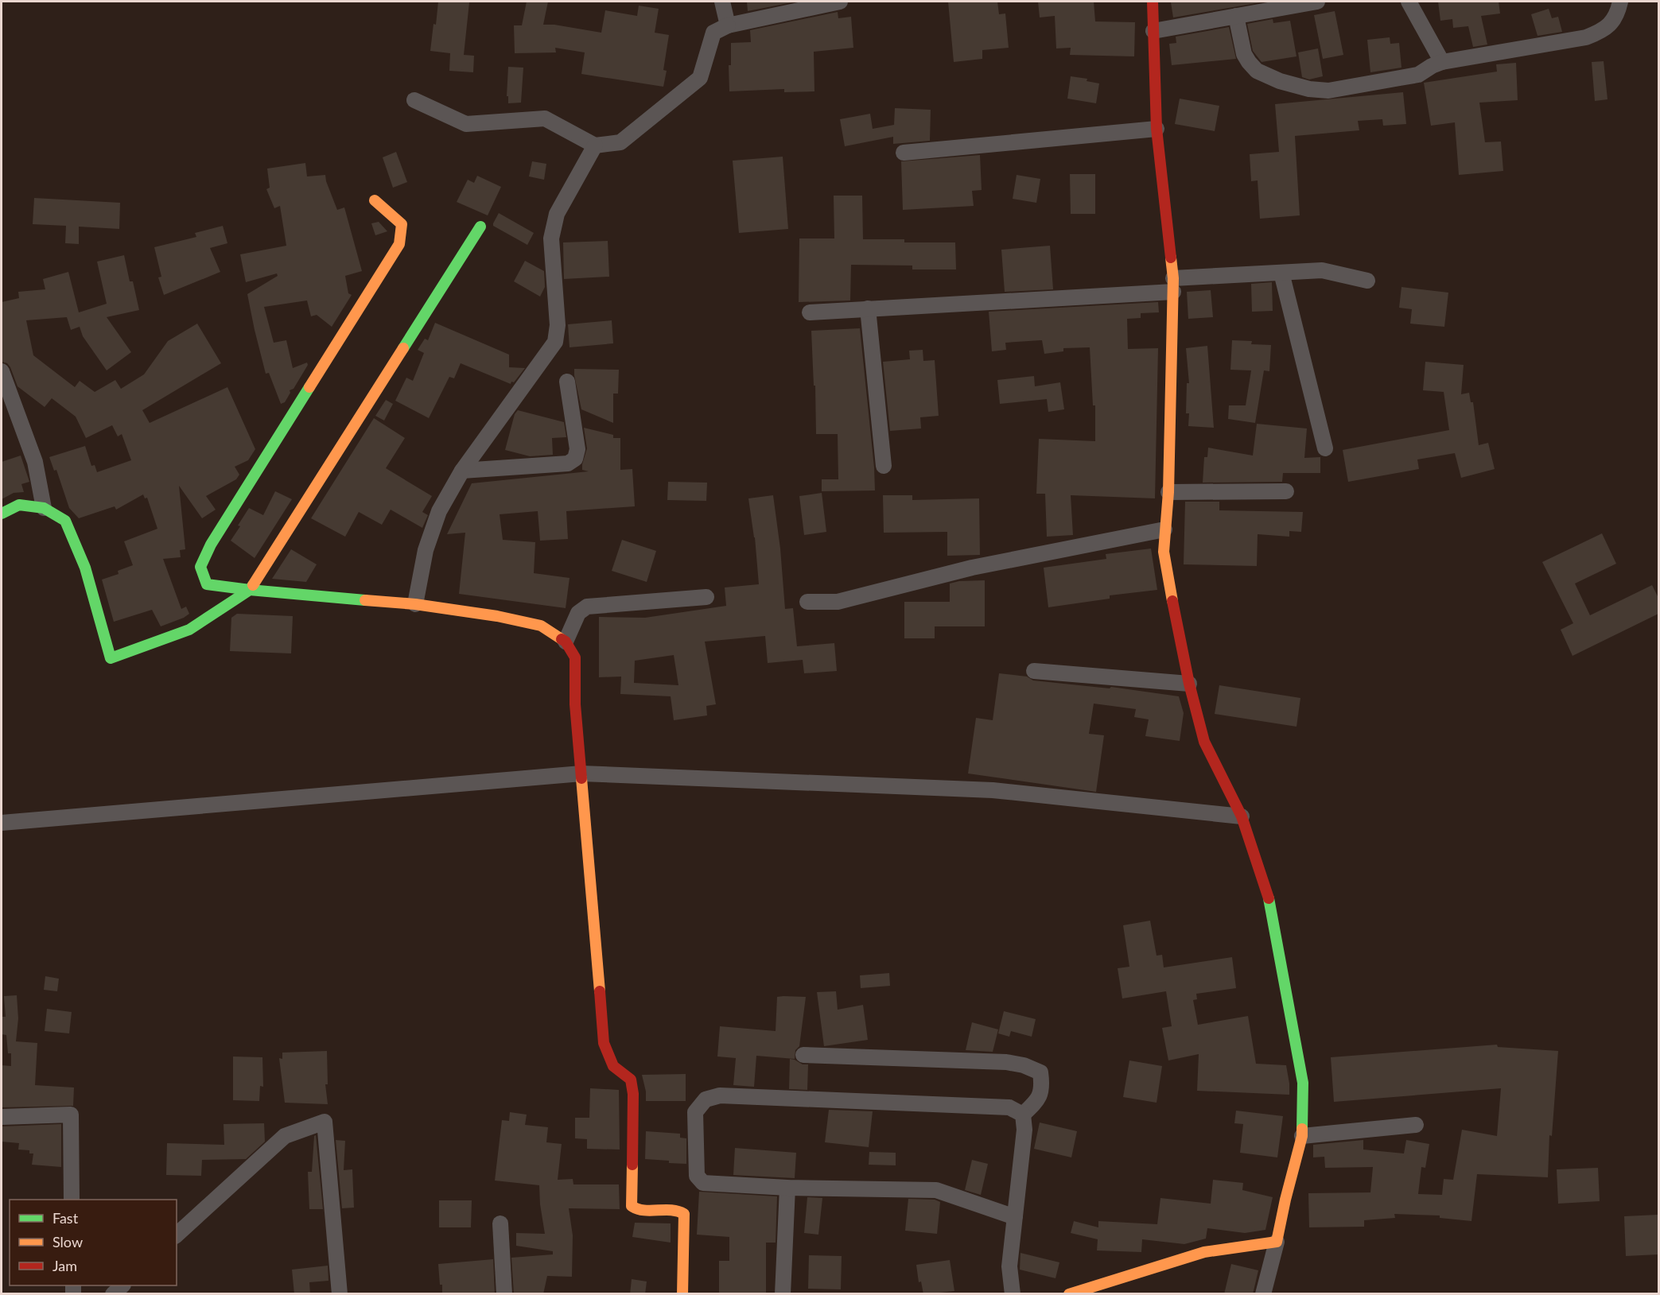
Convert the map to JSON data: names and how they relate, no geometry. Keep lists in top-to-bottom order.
{
  "legend": ["Fast", "Slow", "Jam"]
}
